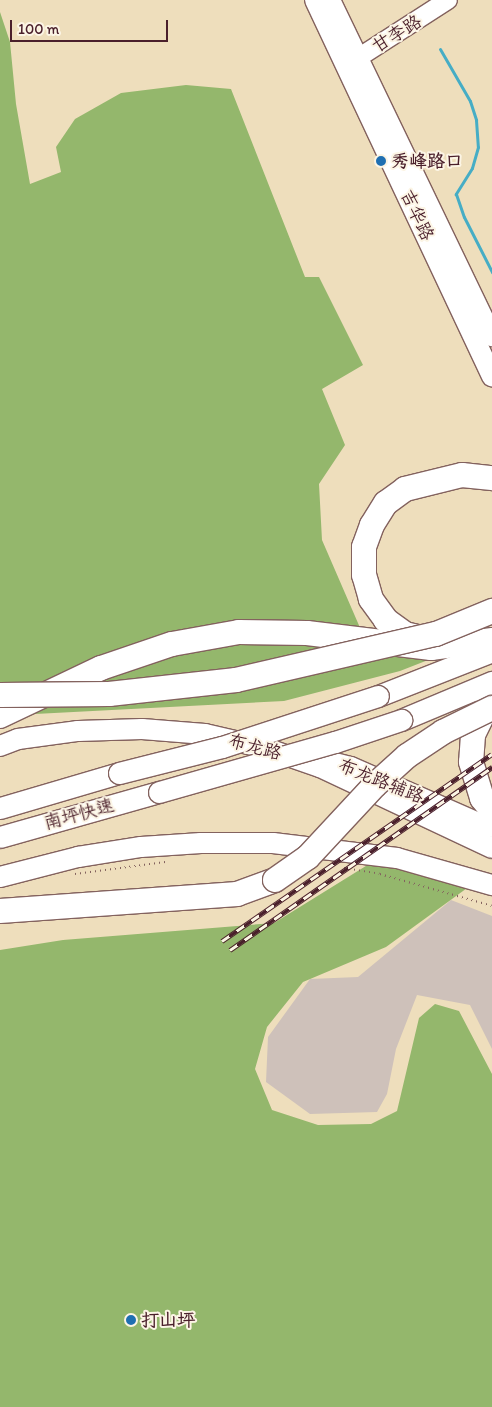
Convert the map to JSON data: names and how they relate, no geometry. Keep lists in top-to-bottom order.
{
  "streets": {
    "highway": ["南坪快速"],
    "main road": [
      "甘李路",
      "吉华路",
      "布龙路",
      "布龙路辅路"
    ]
  },
  "crossings": [
    ["甘李路", "吉华路"],
    ["布龙路", "布龙路辅路"]
  ],
  "places": ["秀峰路口", "打山坪"],
  "scale_bar": "100 m"
}
